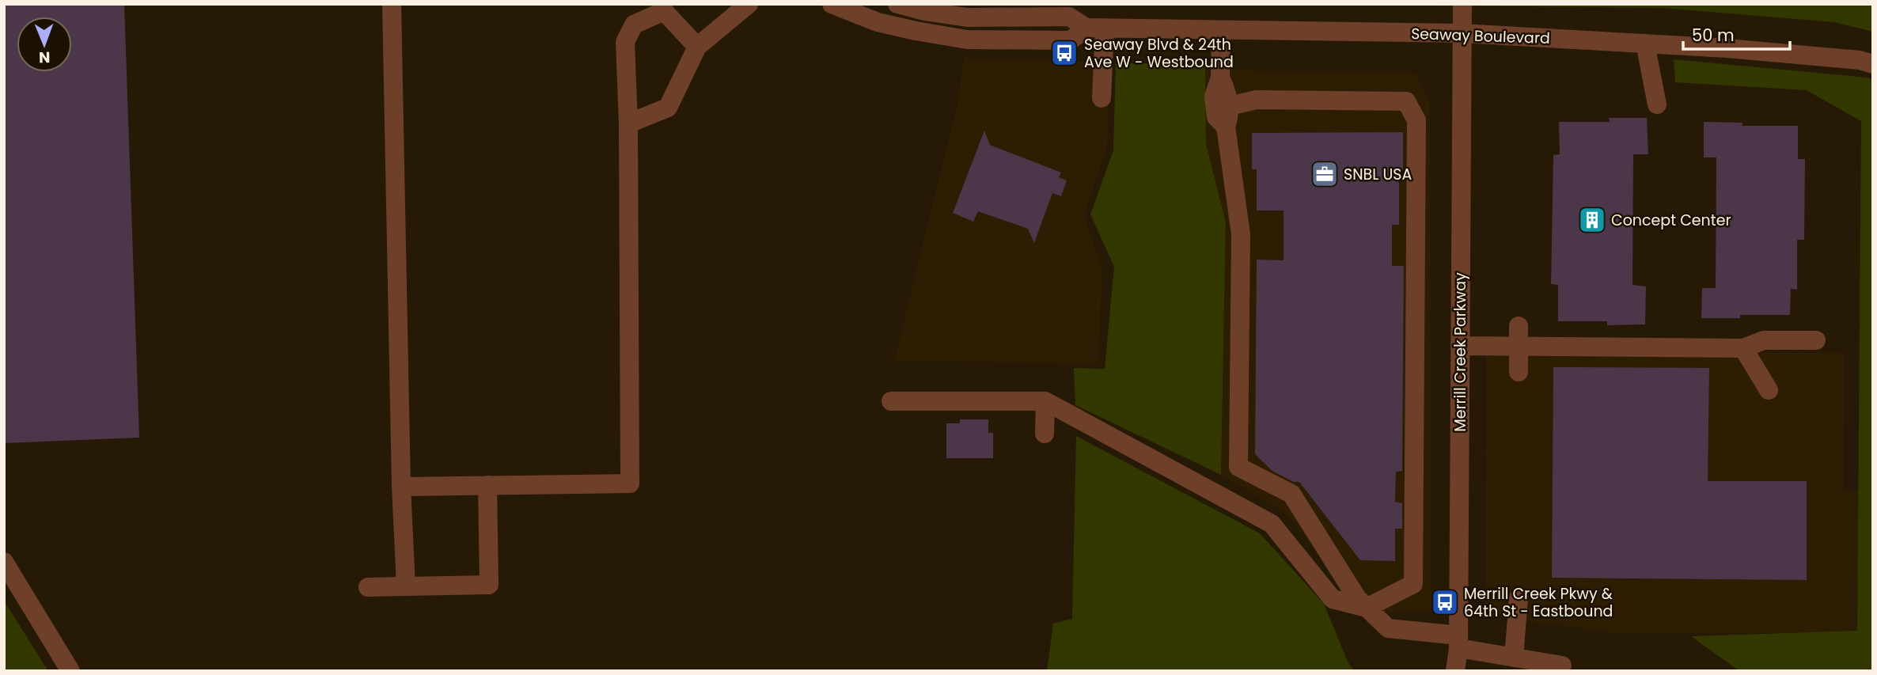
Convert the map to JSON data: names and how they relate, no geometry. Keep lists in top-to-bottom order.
{
  "streets": {
    "street": ["Seaway Boulevard", "Merrill Creek Parkway"]
  },
  "crossings": [
    ["Seaway Boulevard", "Merrill Creek Parkway"]
  ],
  "places": {
    "bus stop": ["Seaway Blvd & 24th Ave W - Westbound", "Merrill Creek Pkwy & 64th St - Eastbound"],
    "office": ["SNBL USA"],
    "building": ["Concept Center"]
  },
  "scale_bar": "50 m",
  "north": "bottom"
}
